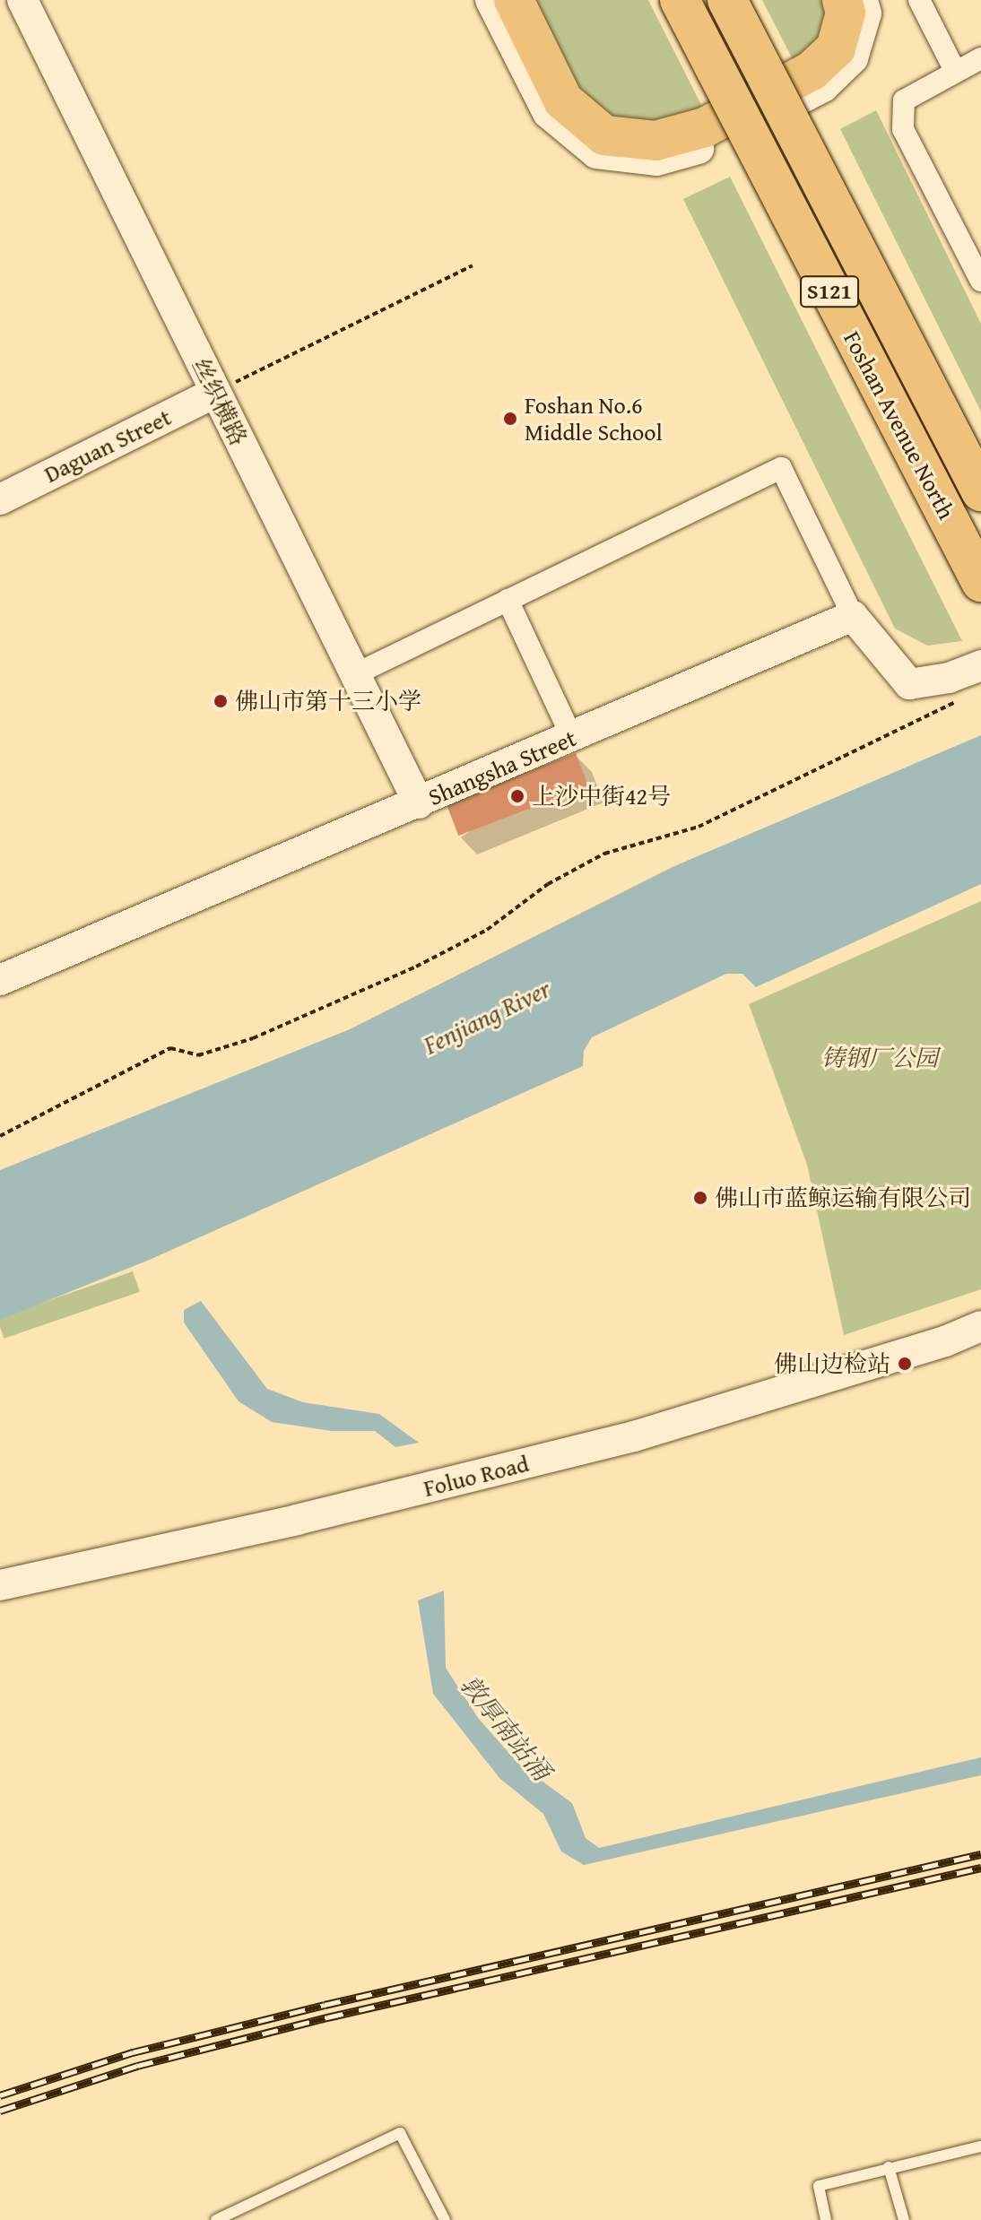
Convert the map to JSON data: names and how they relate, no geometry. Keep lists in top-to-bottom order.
{
  "streets": {
    "highway": ["S121", "Foshan Avenue North"],
    "street": [
      "丝织横路",
      "Daguan Street",
      "Shangsha Street",
      "Foluo Road"
    ]
  },
  "crossings": [
    ["丝织横路", "Daguan Street"],
    ["丝织横路", "Shangsha Street"]
  ],
  "water": ["Fenjiang River", "敦厚南站涌"],
  "parks": ["铸钢厂公园"],
  "places": [
    "Foshan No.6 Middle School",
    "佛山市第十三小学",
    "上沙中街42号",
    "佛山市蓝鲸运输有限公司",
    "佛山边检站"
  ]
}
